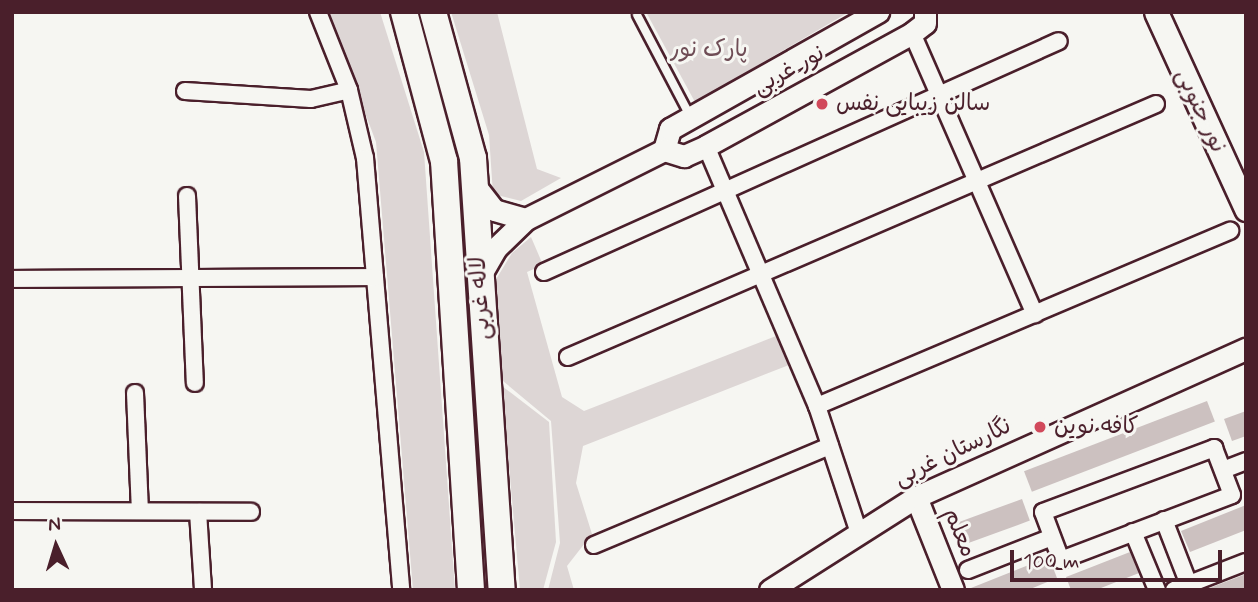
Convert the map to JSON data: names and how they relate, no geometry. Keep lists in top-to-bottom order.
{
  "streets": {
    "main road": ["نور جنوبی", "لاله غربی"],
    "street": ["نور غربی", "نگارستان غربی", "معلم"]
  },
  "crossings": [
    ["نور غربی", "لاله غربی"],
    ["نگارستان غربی", "معلم"]
  ],
  "parks": ["پارک نور"],
  "places": ["سالن زیبایی نفس", "کافه نوین"],
  "scale_bar": "100 m",
  "north": "top"
}
